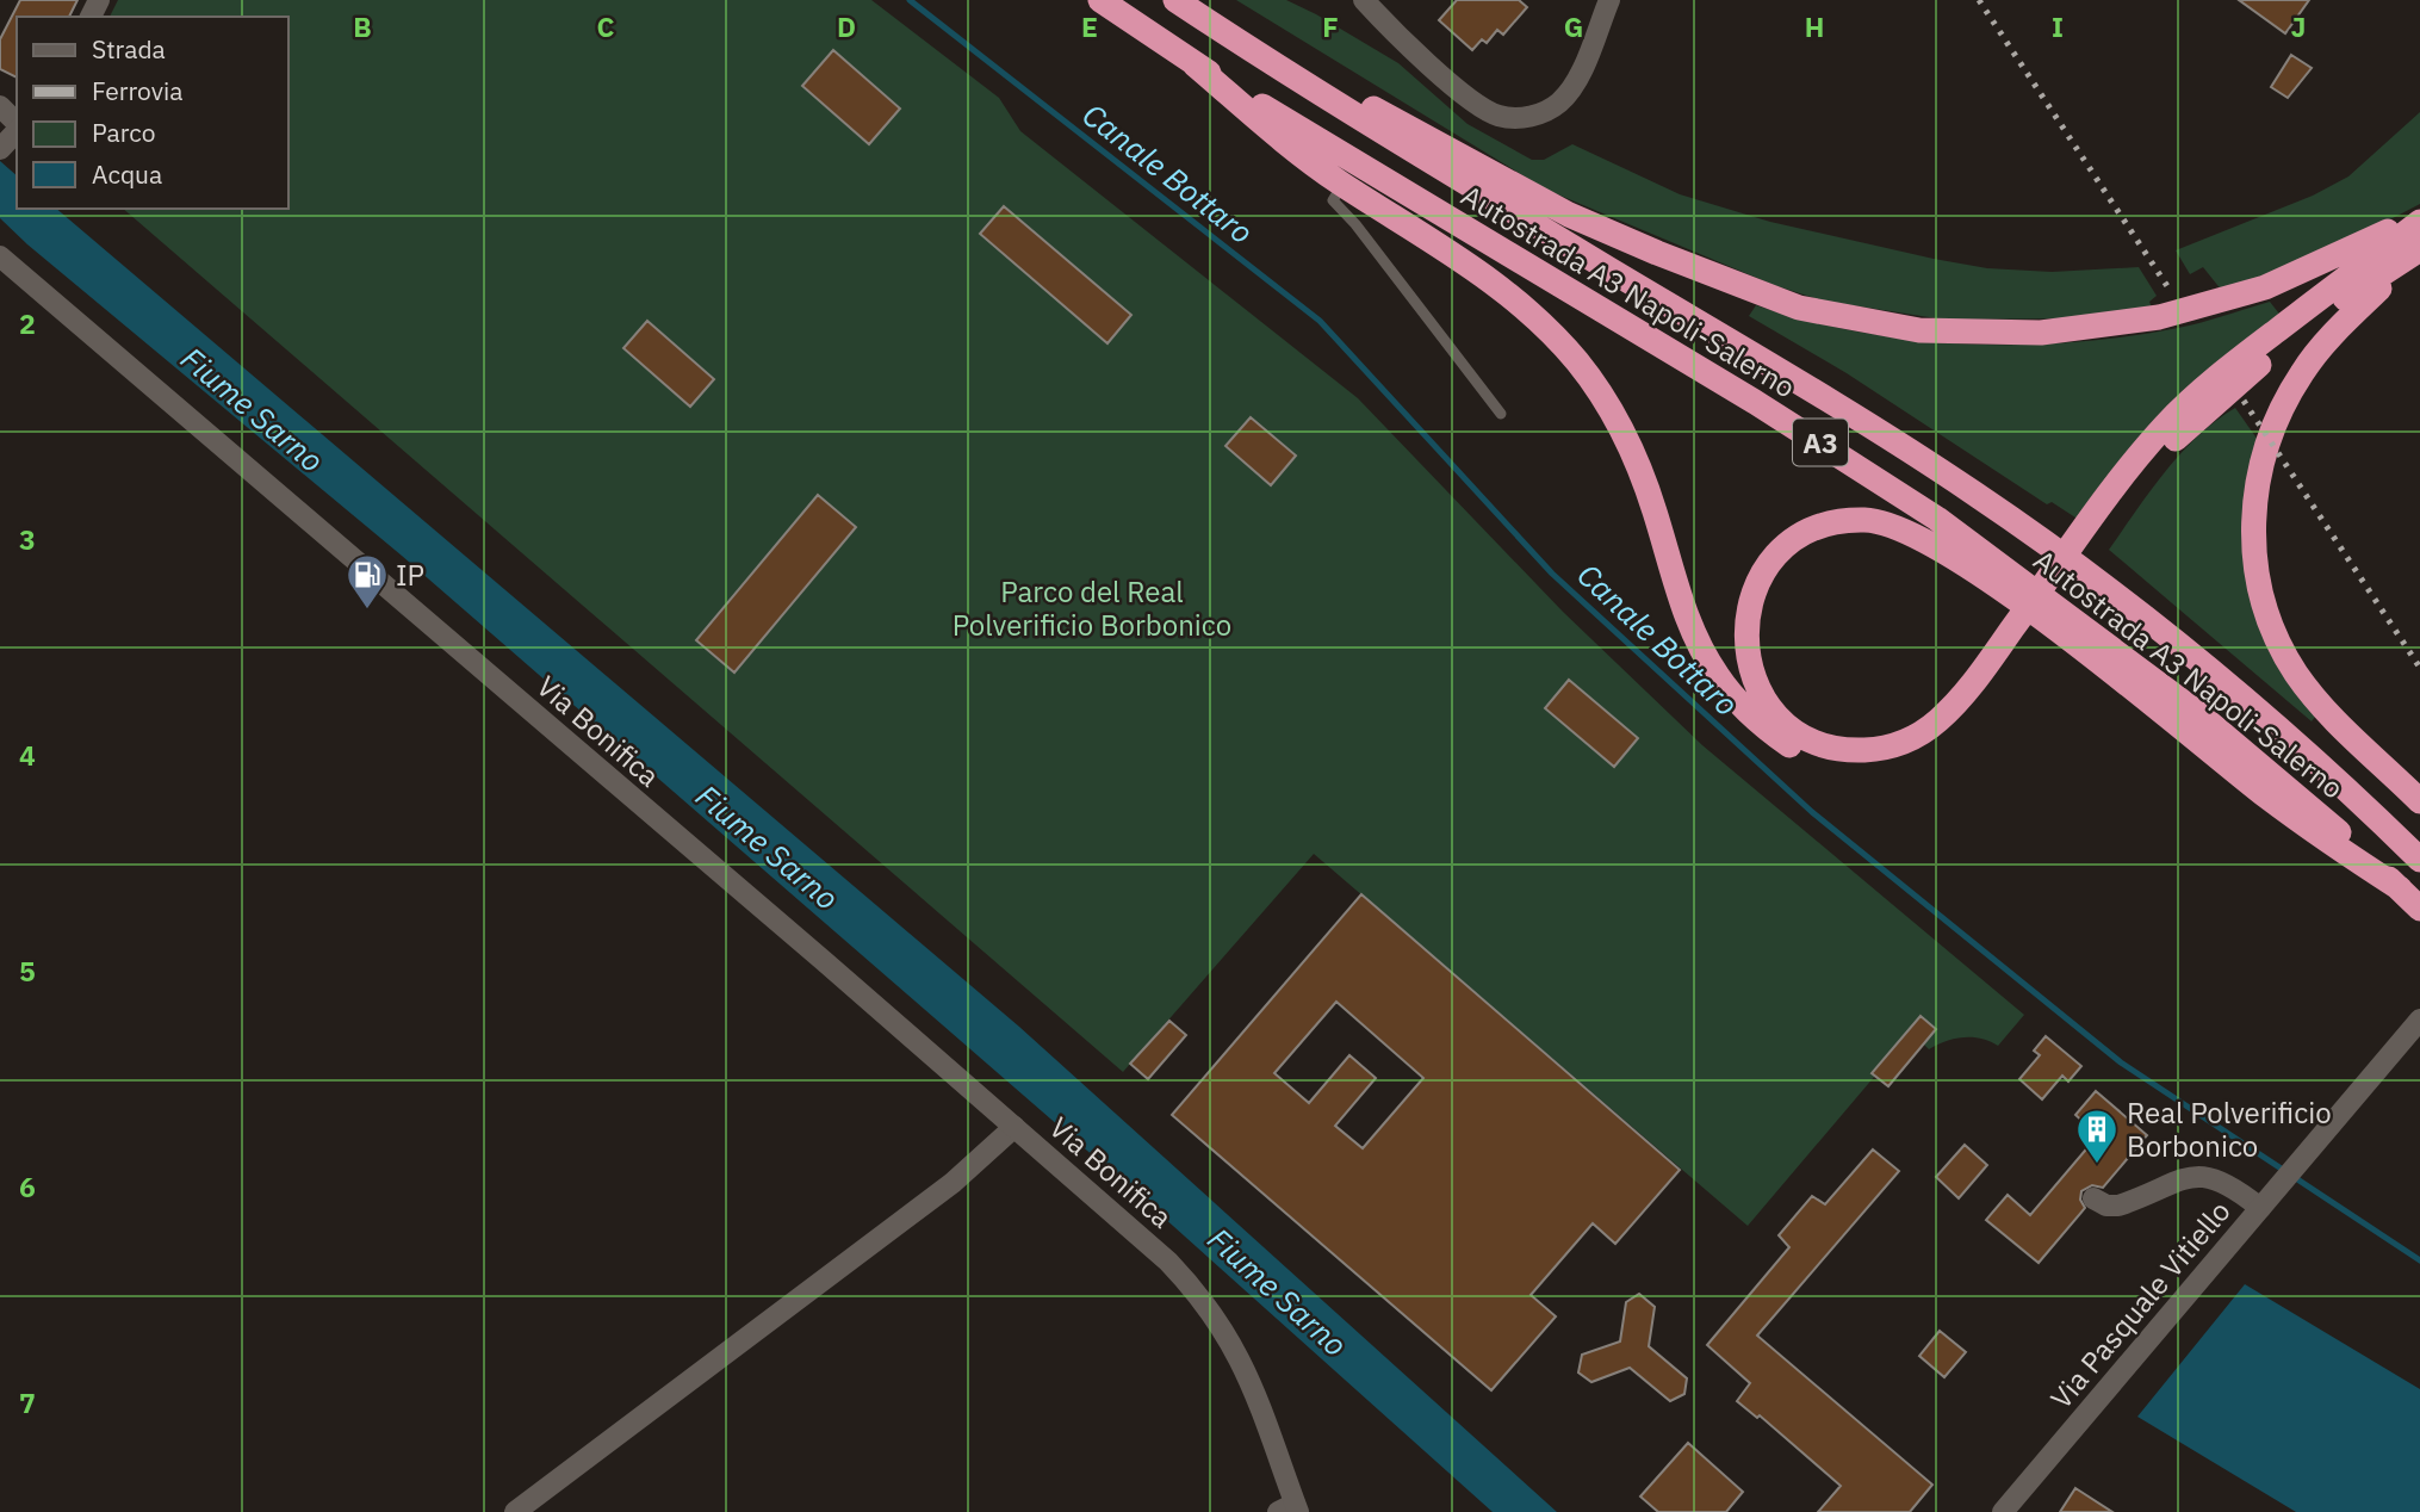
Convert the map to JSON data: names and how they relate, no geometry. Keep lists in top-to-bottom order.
{
  "streets": {
    "highway": ["Autostrada A3 Napoli-Salerno", "A3"],
    "street": ["Via Bonifica", "Via Pasquale Vitiello"]
  },
  "water": ["Canale Bottaro", "Fiume Sarno"],
  "parks": ["Parco del Real Polverificio Borbonico"],
  "places": {
    "fuel station": ["IP"],
    "building": ["Real Polverificio Borbonico"]
  },
  "legend": [
    "Strada",
    "Ferrovia",
    "Parco",
    "Acqua"
  ],
  "grid": {
    "columns": [
      "B",
      "C",
      "D",
      "E",
      "F",
      "G",
      "H",
      "I",
      "J"
    ],
    "rows": [
      "2",
      "3",
      "4",
      "5",
      "6",
      "7"
    ]
  }
}
